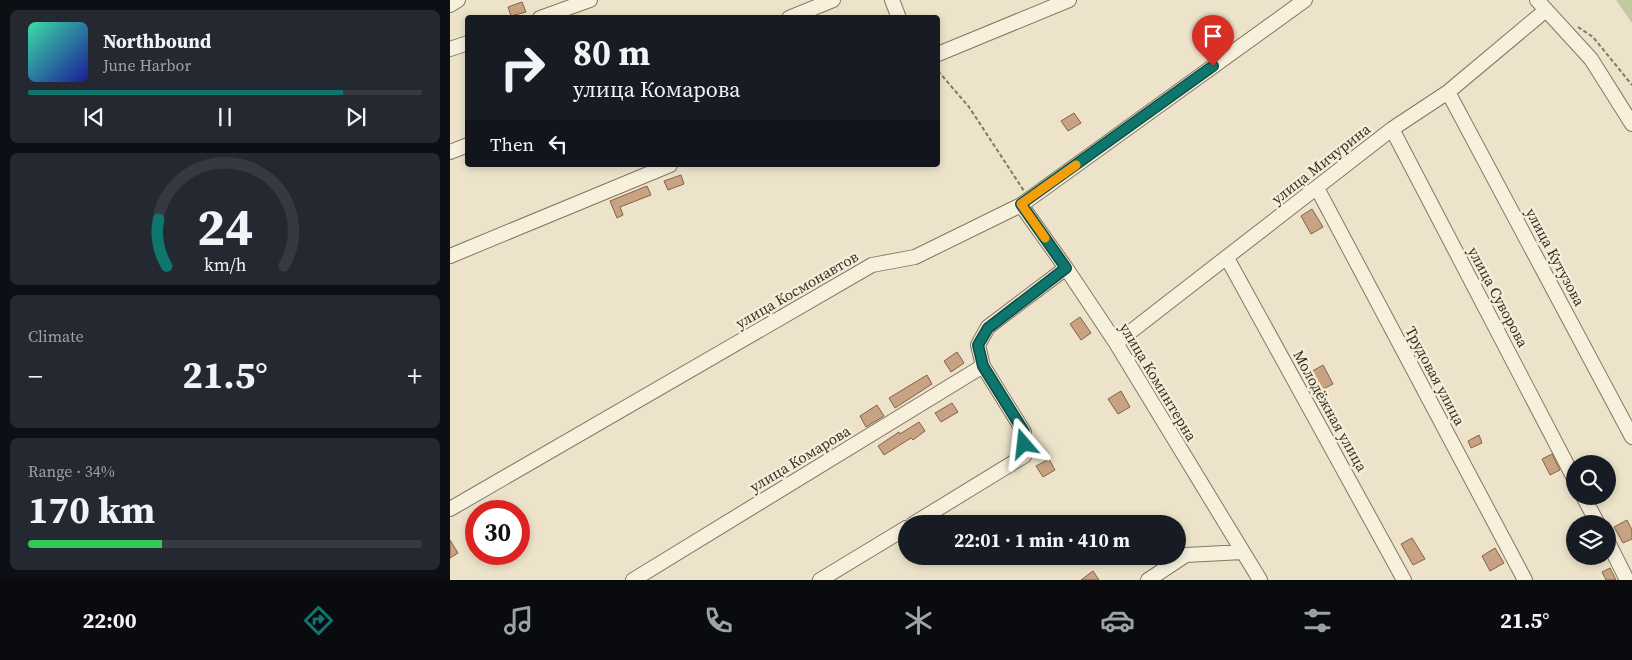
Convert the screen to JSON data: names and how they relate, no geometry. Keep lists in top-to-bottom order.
{
  "streets": {
    "street": [
      "улица Мичурина",
      "улица Кутузова",
      "улица Космонавтов",
      "улица Суворова",
      "Трудовая улица",
      "улица Коминтерна",
      "Молодёжная улица",
      "улица Комарова"
    ]
  },
  "crossings": [
    ["улица Мичурина", "улица Кутузова"],
    ["улица Мичурина", "улица Суворова"],
    ["улица Мичурина", "Трудовая улица"],
    ["улица Мичурина", "улица Коминтерна"],
    ["улица Мичурина", "Молодёжная улица"],
    ["улица Космонавтов", "улица Коминтерна"]
  ],
  "page": {
    "turn": ["80 m", "улица Комарова"],
    "song": ["Northbound", "June Harbor"],
    "then": "Then",
    "tile": [
      "Climate",
      ["Range · 34%", "170 km"]
    ],
    "heat": ["−", "21.5°", "+"],
    "limit": "30",
    "trip": "22:01 · 1 min · 410 m",
    "tabs": ["22:00", "21.5°"],
    "gauge": ["24", "km/h"]
  }
}
